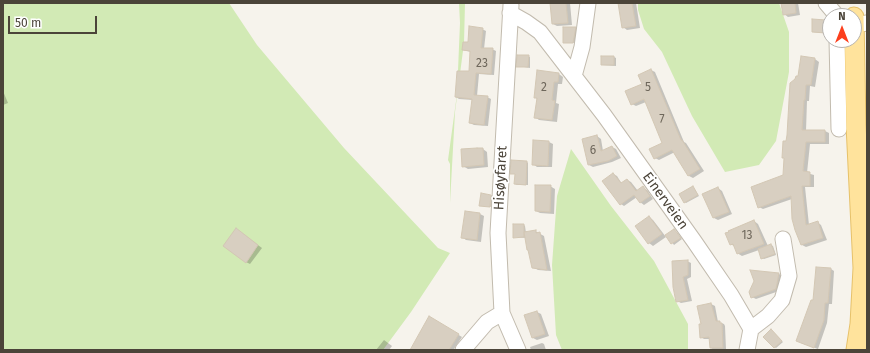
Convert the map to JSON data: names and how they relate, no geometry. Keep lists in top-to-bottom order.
{
  "streets": {
    "street": ["Hisøyfaret", "Einerveien"]
  },
  "crossings": [
    ["Hisøyfaret", "Einerveien"]
  ],
  "house_numbers": [
    "23",
    "2",
    "5",
    "7",
    "6",
    "13"
  ],
  "scale_bar": "50 m",
  "north": "top"
}
